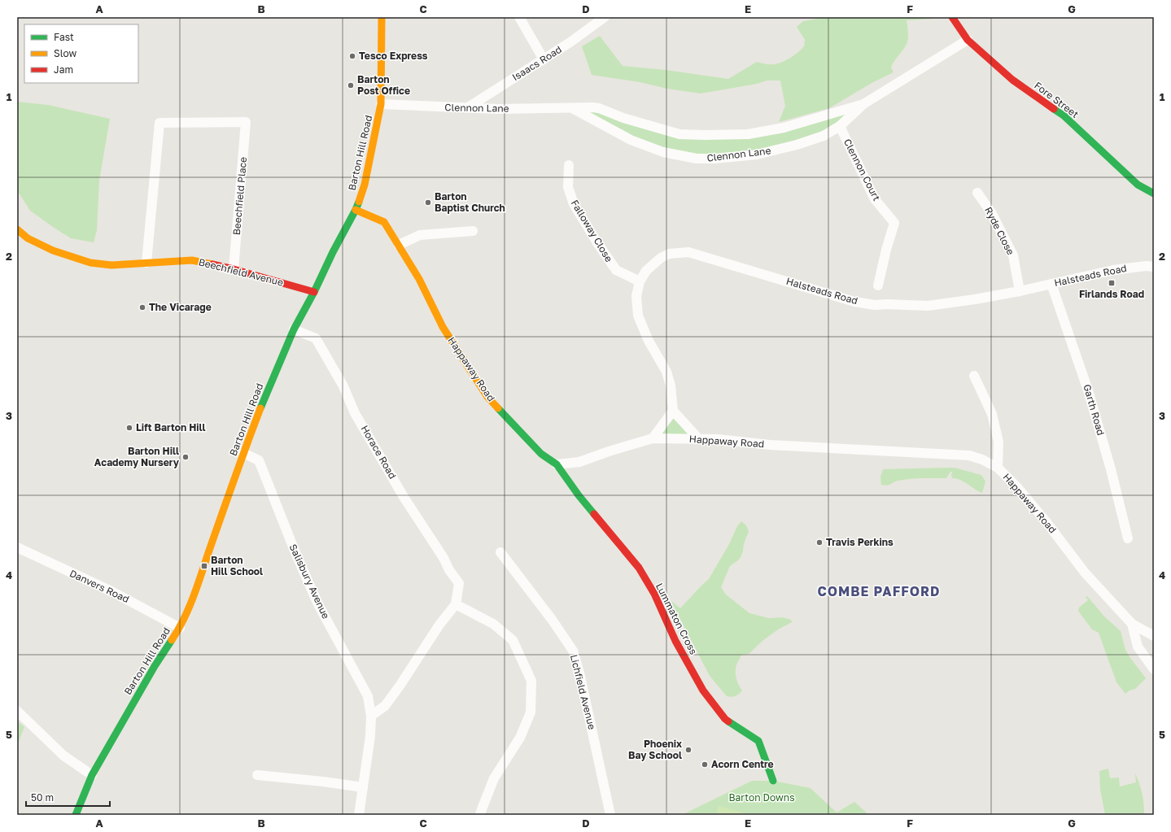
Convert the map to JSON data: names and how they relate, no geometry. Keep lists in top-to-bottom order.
{
  "streets": {
    "street": [
      "Isaacs Road",
      "Fore Street",
      "Clennon Lane",
      "Barton Hill Road",
      "Clennon Court",
      "Beechfield Place",
      "Falloway Close",
      "Ryde Close",
      "Beechfield Avenue",
      "Halsteads Road",
      "Happaway Road",
      "Garth Road",
      "Horace Road",
      "Salisbury Avenue",
      "Danvers Road",
      "Lummaton Cross",
      "Lichfield Avenue"
    ]
  },
  "crossings": [
    ["Isaacs Road", "Clennon Lane"],
    ["Fore Street", "Clennon Lane"],
    ["Clennon Lane", "Barton Hill Road"],
    ["Clennon Lane", "Clennon Court"],
    ["Barton Hill Road", "Beechfield Avenue"],
    ["Barton Hill Road", "Happaway Road"],
    ["Barton Hill Road", "Horace Road"],
    ["Barton Hill Road", "Salisbury Avenue"],
    ["Barton Hill Road", "Danvers Road"],
    ["Beechfield Place", "Beechfield Avenue"],
    ["Falloway Close", "Halsteads Road"],
    ["Ryde Close", "Halsteads Road"],
    ["Halsteads Road", "Garth Road"],
    ["Happaway Road", "Lummaton Cross"]
  ],
  "districts": ["COMBE PAFFORD"],
  "parks": ["Barton Downs"],
  "places": {
    "other": [
      "Tesco Express",
      "Barton Post Office",
      "Barton Baptist Church",
      "The Vicarage",
      "Lift Barton Hill",
      "Barton Hill Academy Nursery",
      "Travis Perkins",
      "Phoenix Bay School",
      "Acorn Centre"
    ],
    "transit": ["Firlands Road", "Barton Hill School"]
  },
  "legend": ["Fast", "Slow", "Jam"],
  "scale_bar": "50 m",
  "grid": {
    "columns": [
      "A",
      "B",
      "C",
      "D",
      "E",
      "F",
      "G"
    ],
    "rows": [
      "1",
      "2",
      "3",
      "4",
      "5"
    ]
  }
}
